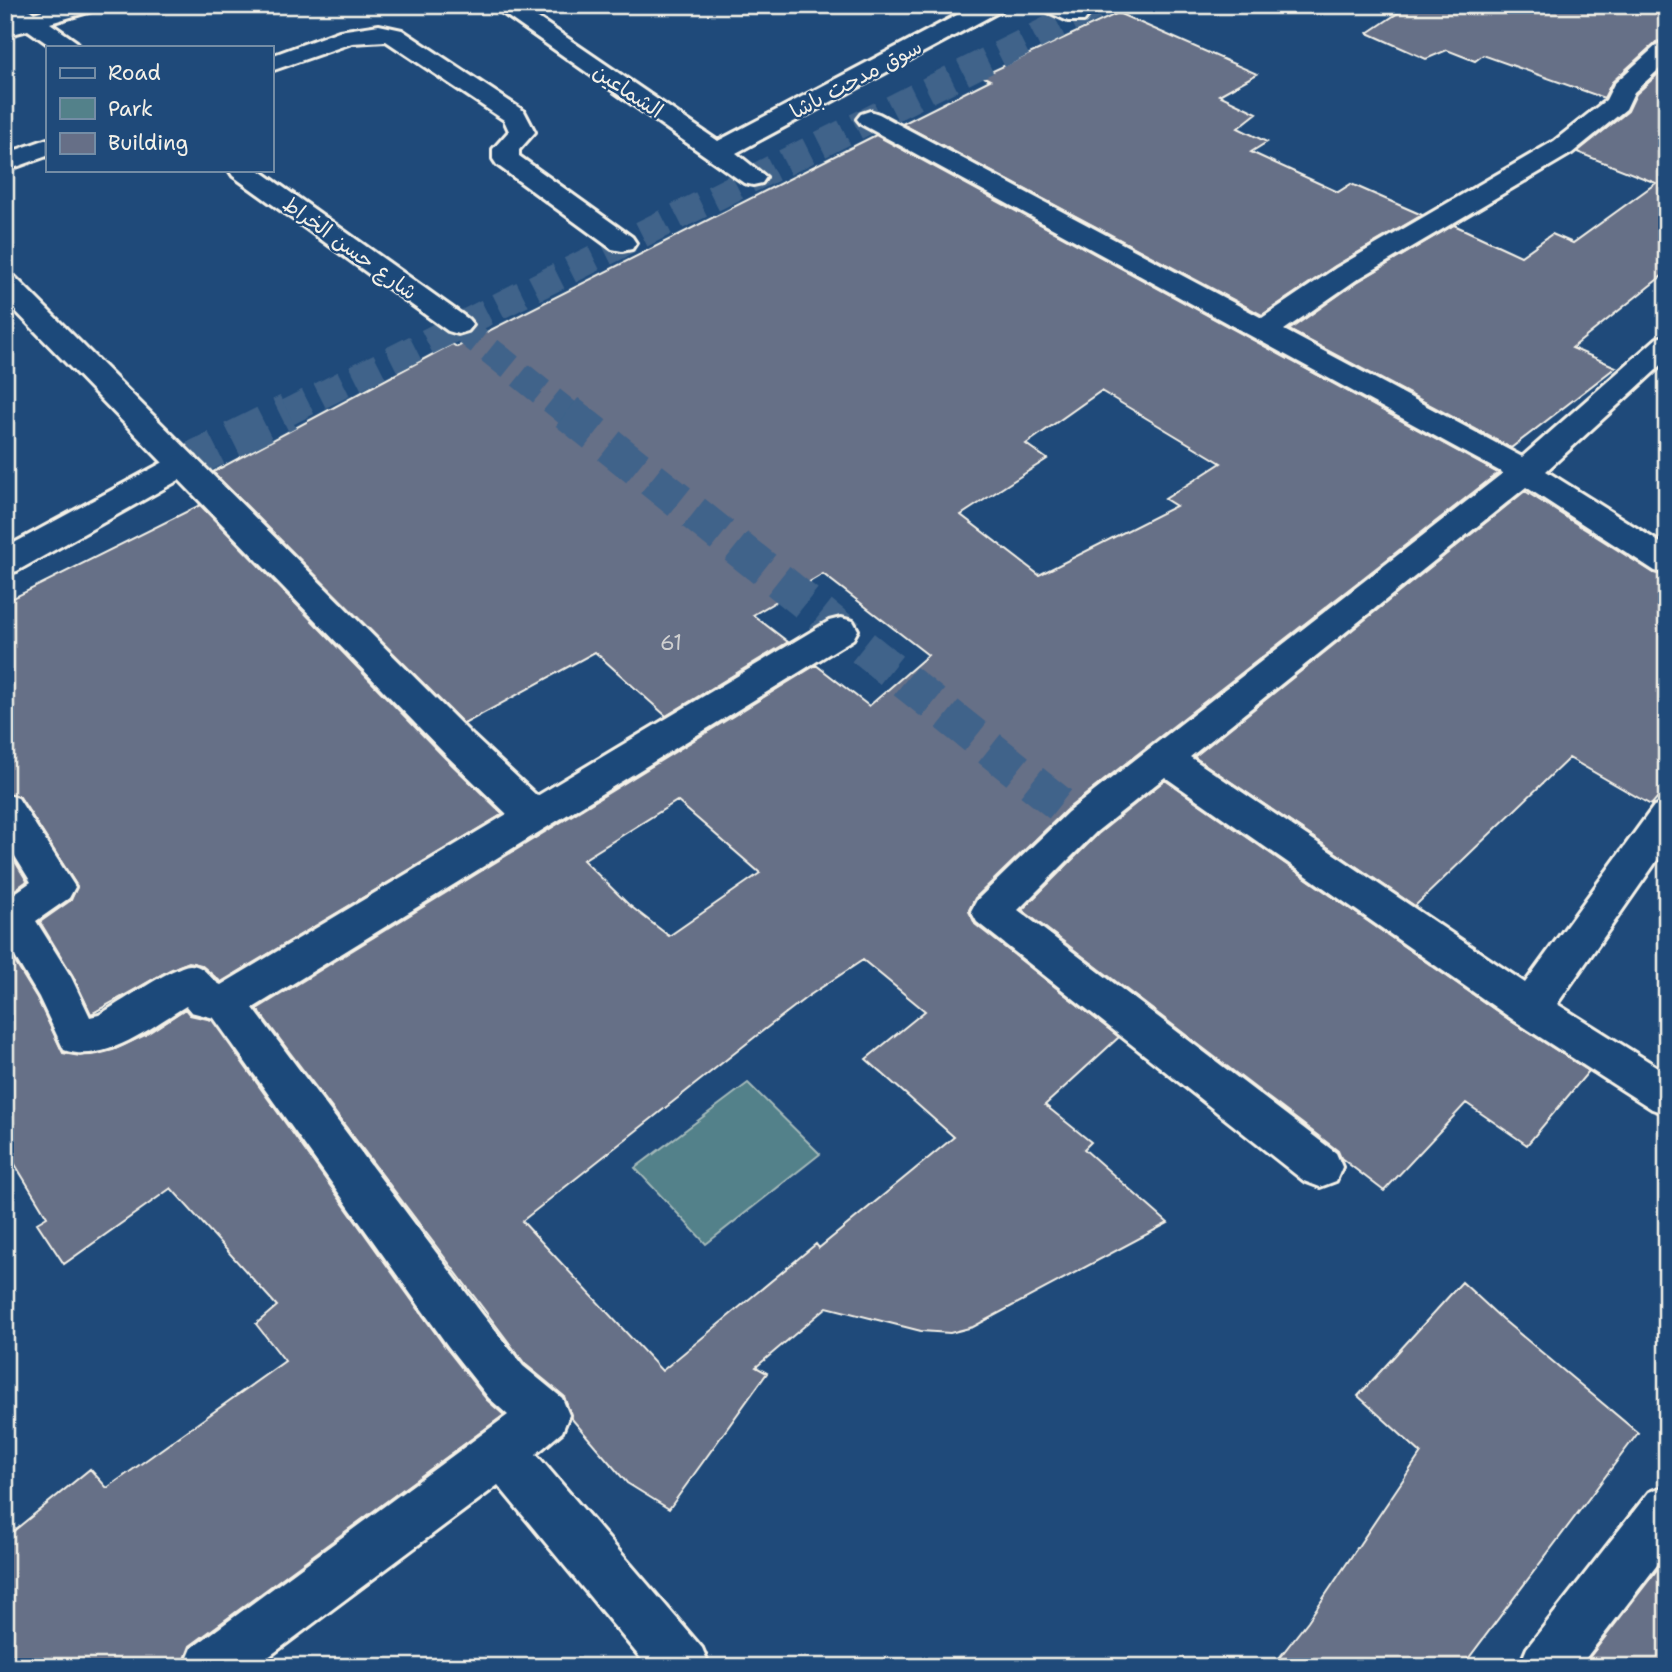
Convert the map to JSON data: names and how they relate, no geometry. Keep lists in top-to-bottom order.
{
  "streets": {
    "street": ["سوق مدحت باشا", "الشماعين", "شارع حسن الخراط"]
  },
  "crossings": [
    ["سوق مدحت باشا", "الشماعين"]
  ],
  "house_numbers": ["61"],
  "legend": ["Road", "Park", "Building"]
}
